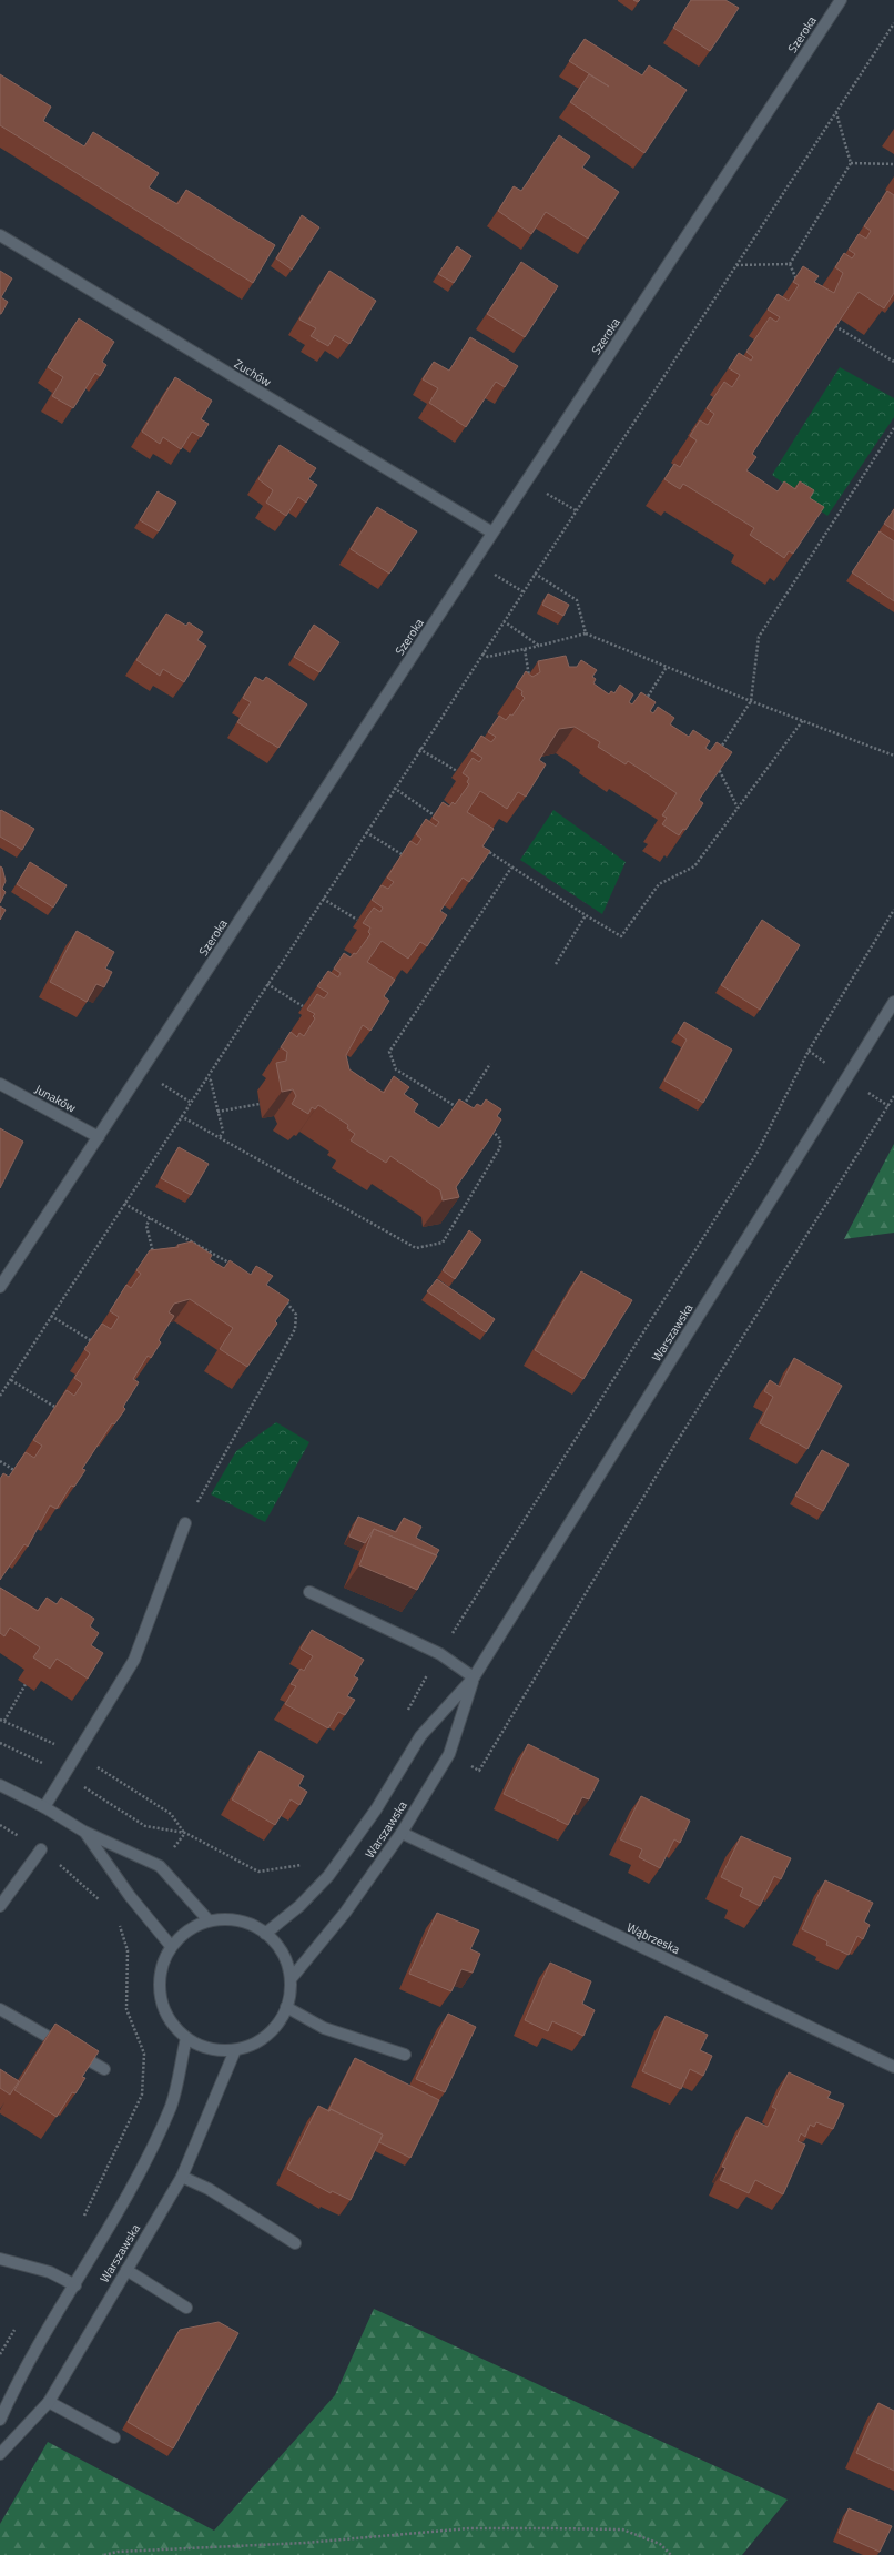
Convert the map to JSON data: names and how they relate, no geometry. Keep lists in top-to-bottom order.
{
  "streets": {
    "street": [
      "Szeroka",
      "Zuchów",
      "Junaków",
      "Warszawska",
      "Wąbrzeska"
    ]
  },
  "crossings": [
    ["Szeroka", "Zuchów"],
    ["Szeroka", "Junaków"],
    ["Warszawska", "Wąbrzeska"]
  ]
}
